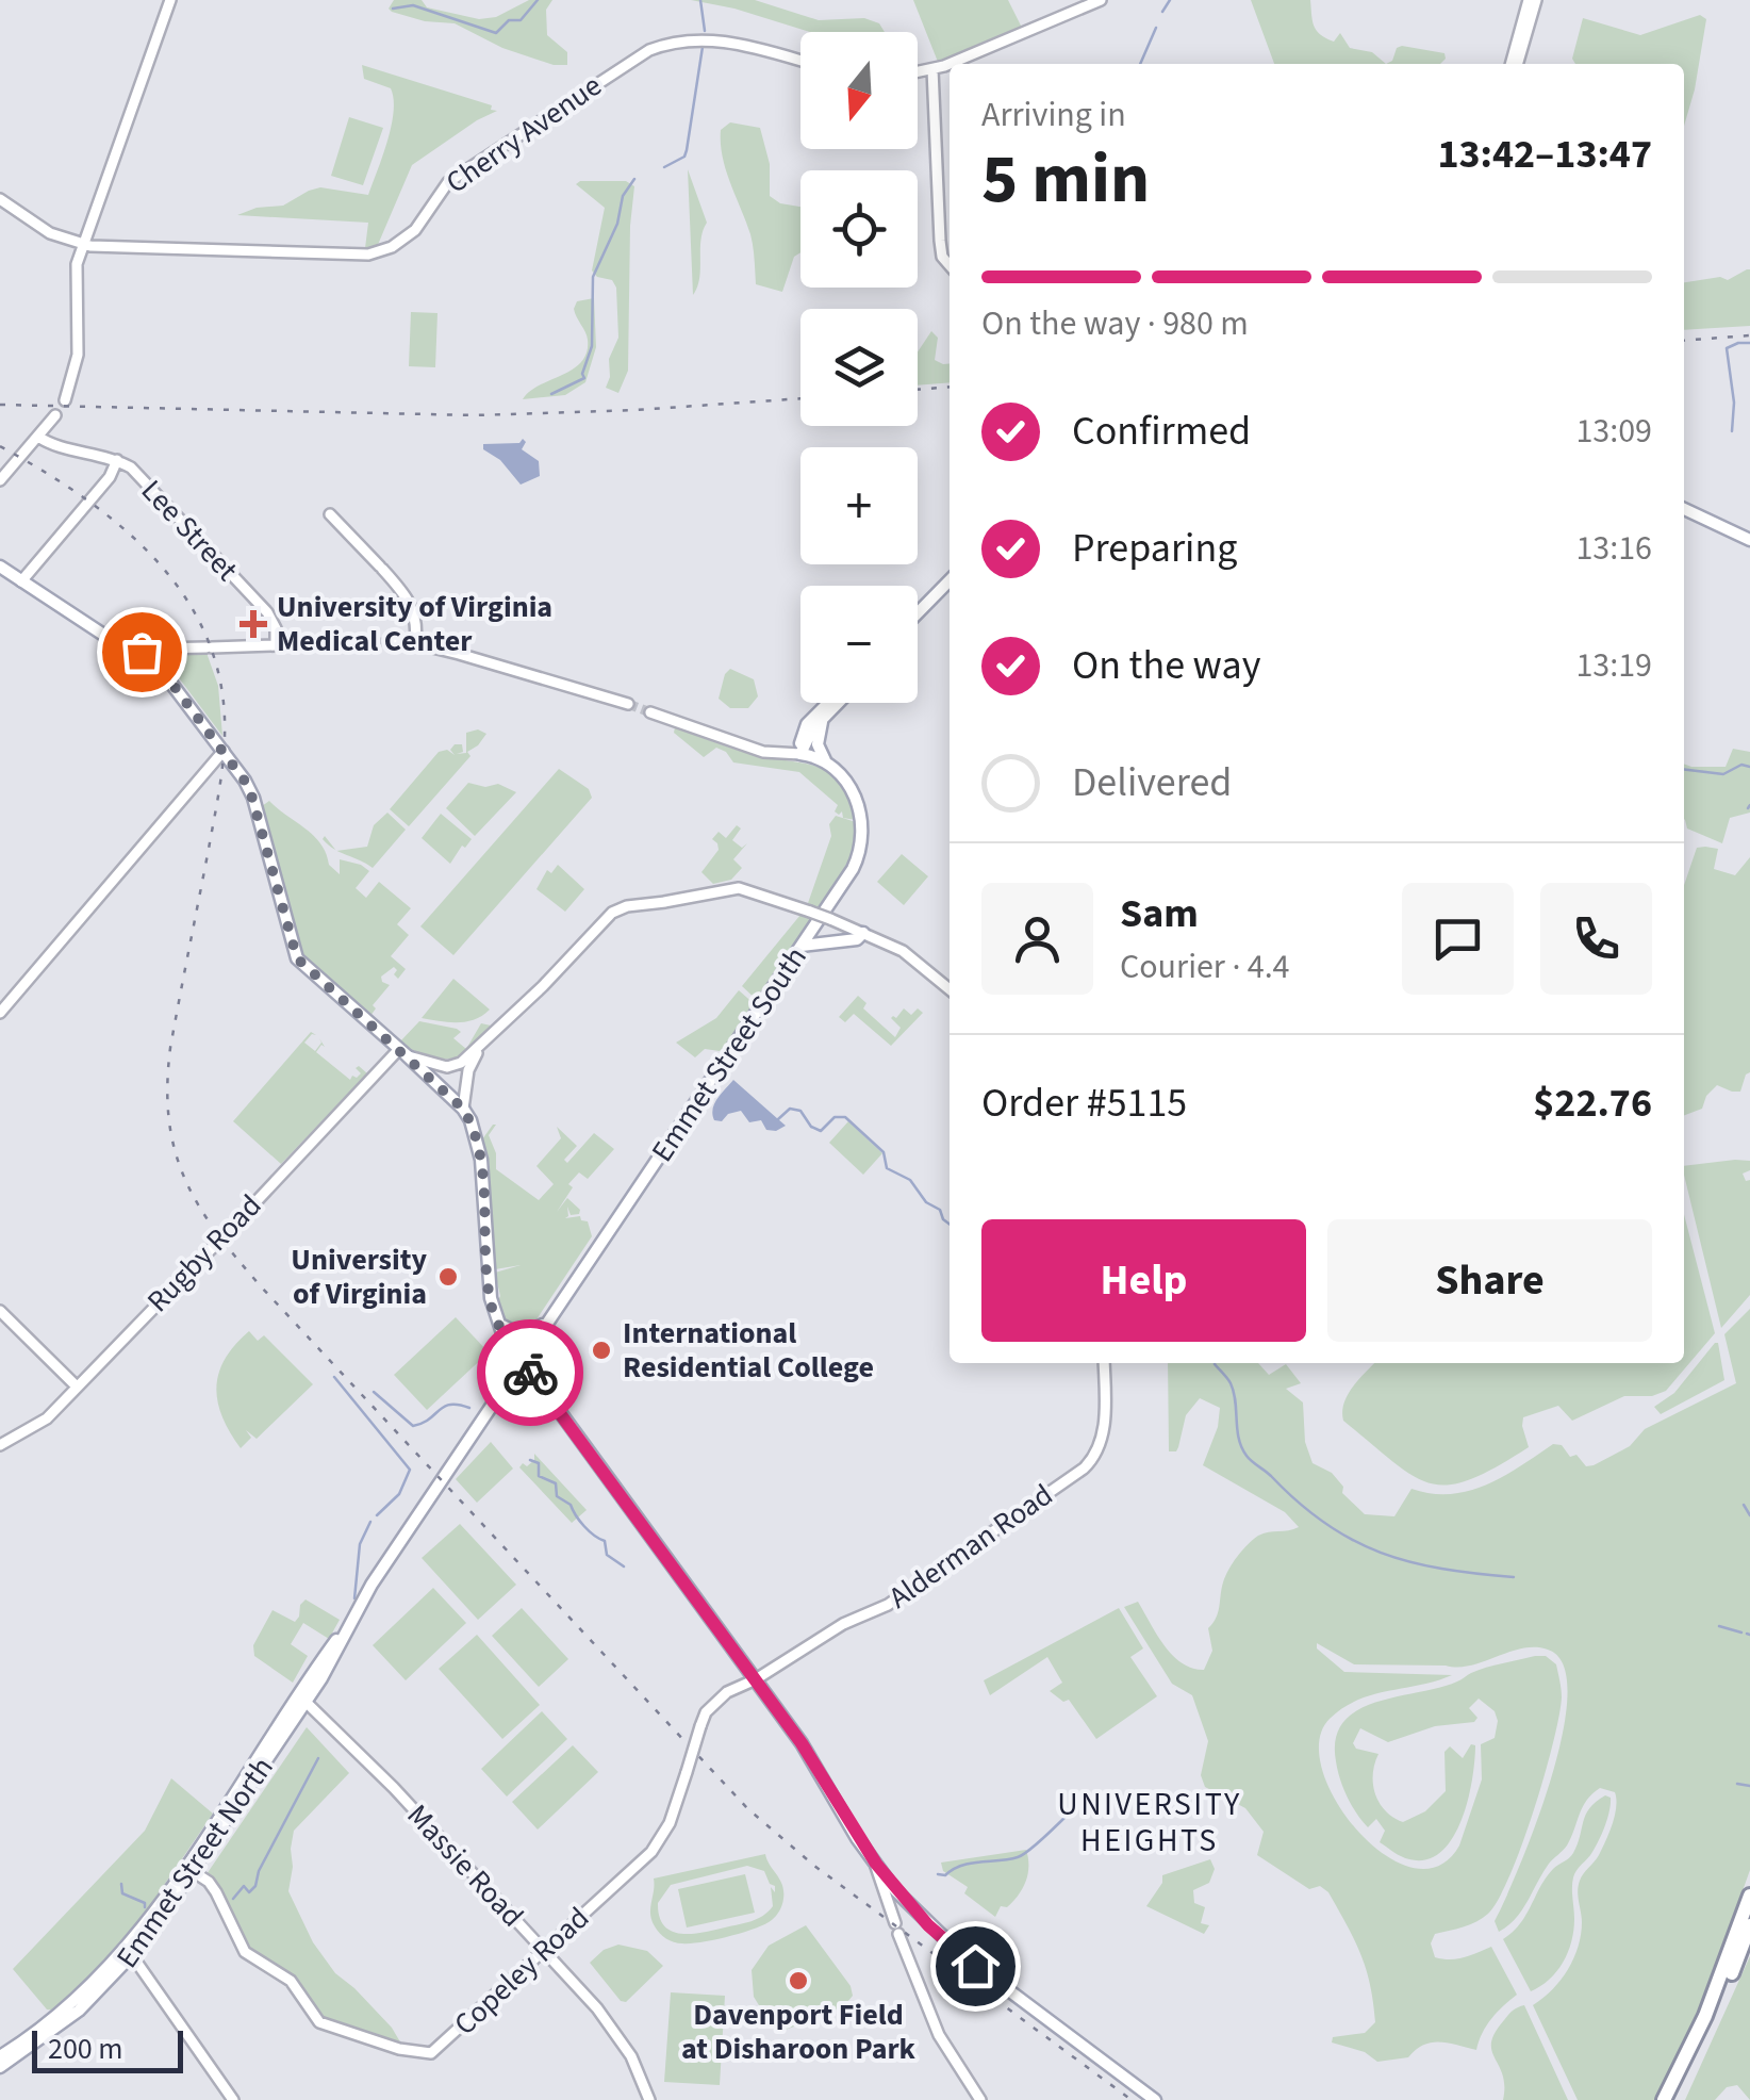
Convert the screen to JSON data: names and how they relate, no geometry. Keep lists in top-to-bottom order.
{
  "streets": {
    "main road": ["Emmet Street South", "Emmet Street North"],
    "street": [
      "Cherry Avenue",
      "Lee Street",
      "Rugby Road",
      "Alderman Road",
      "Massie Road",
      "Copeley Road"
    ]
  },
  "crossings": [
    ["Emmet Street South", "Emmet Street North"],
    ["Alderman Road", "Copeley Road"],
    ["Emmet Street North", "Massie Road"],
    ["Emmet Street North", "Copeley Road"],
    ["Massie Road", "Copeley Road"]
  ],
  "districts": ["UNIVERSITY HEIGHTS"],
  "places": {
    "health": ["University of Virginia Medical Center"],
    "other": ["University of Virginia", "International Residential College", "Davenport Field at Disharoon Park"]
  },
  "scale_bar": "200 m",
  "north": "bottom",
  "page": {
    "map_buttons": ["+", "−"],
    "heading": ["5 min", "Arriving in", "13:42–13:47"],
    "panel": [
      "Sam",
      "Courier · 4.4",
      "Order #5115",
      "$22.76"
    ],
    "bar": "On the way · 980 m",
    "list": [
      ["Confirmed", "13:09"],
      ["Preparing", "13:16"],
      ["On the way", "13:19"],
      "Delivered"
    ],
    "buttons": ["Help", "Share"],
    "scale": "200 m"
  }
}
